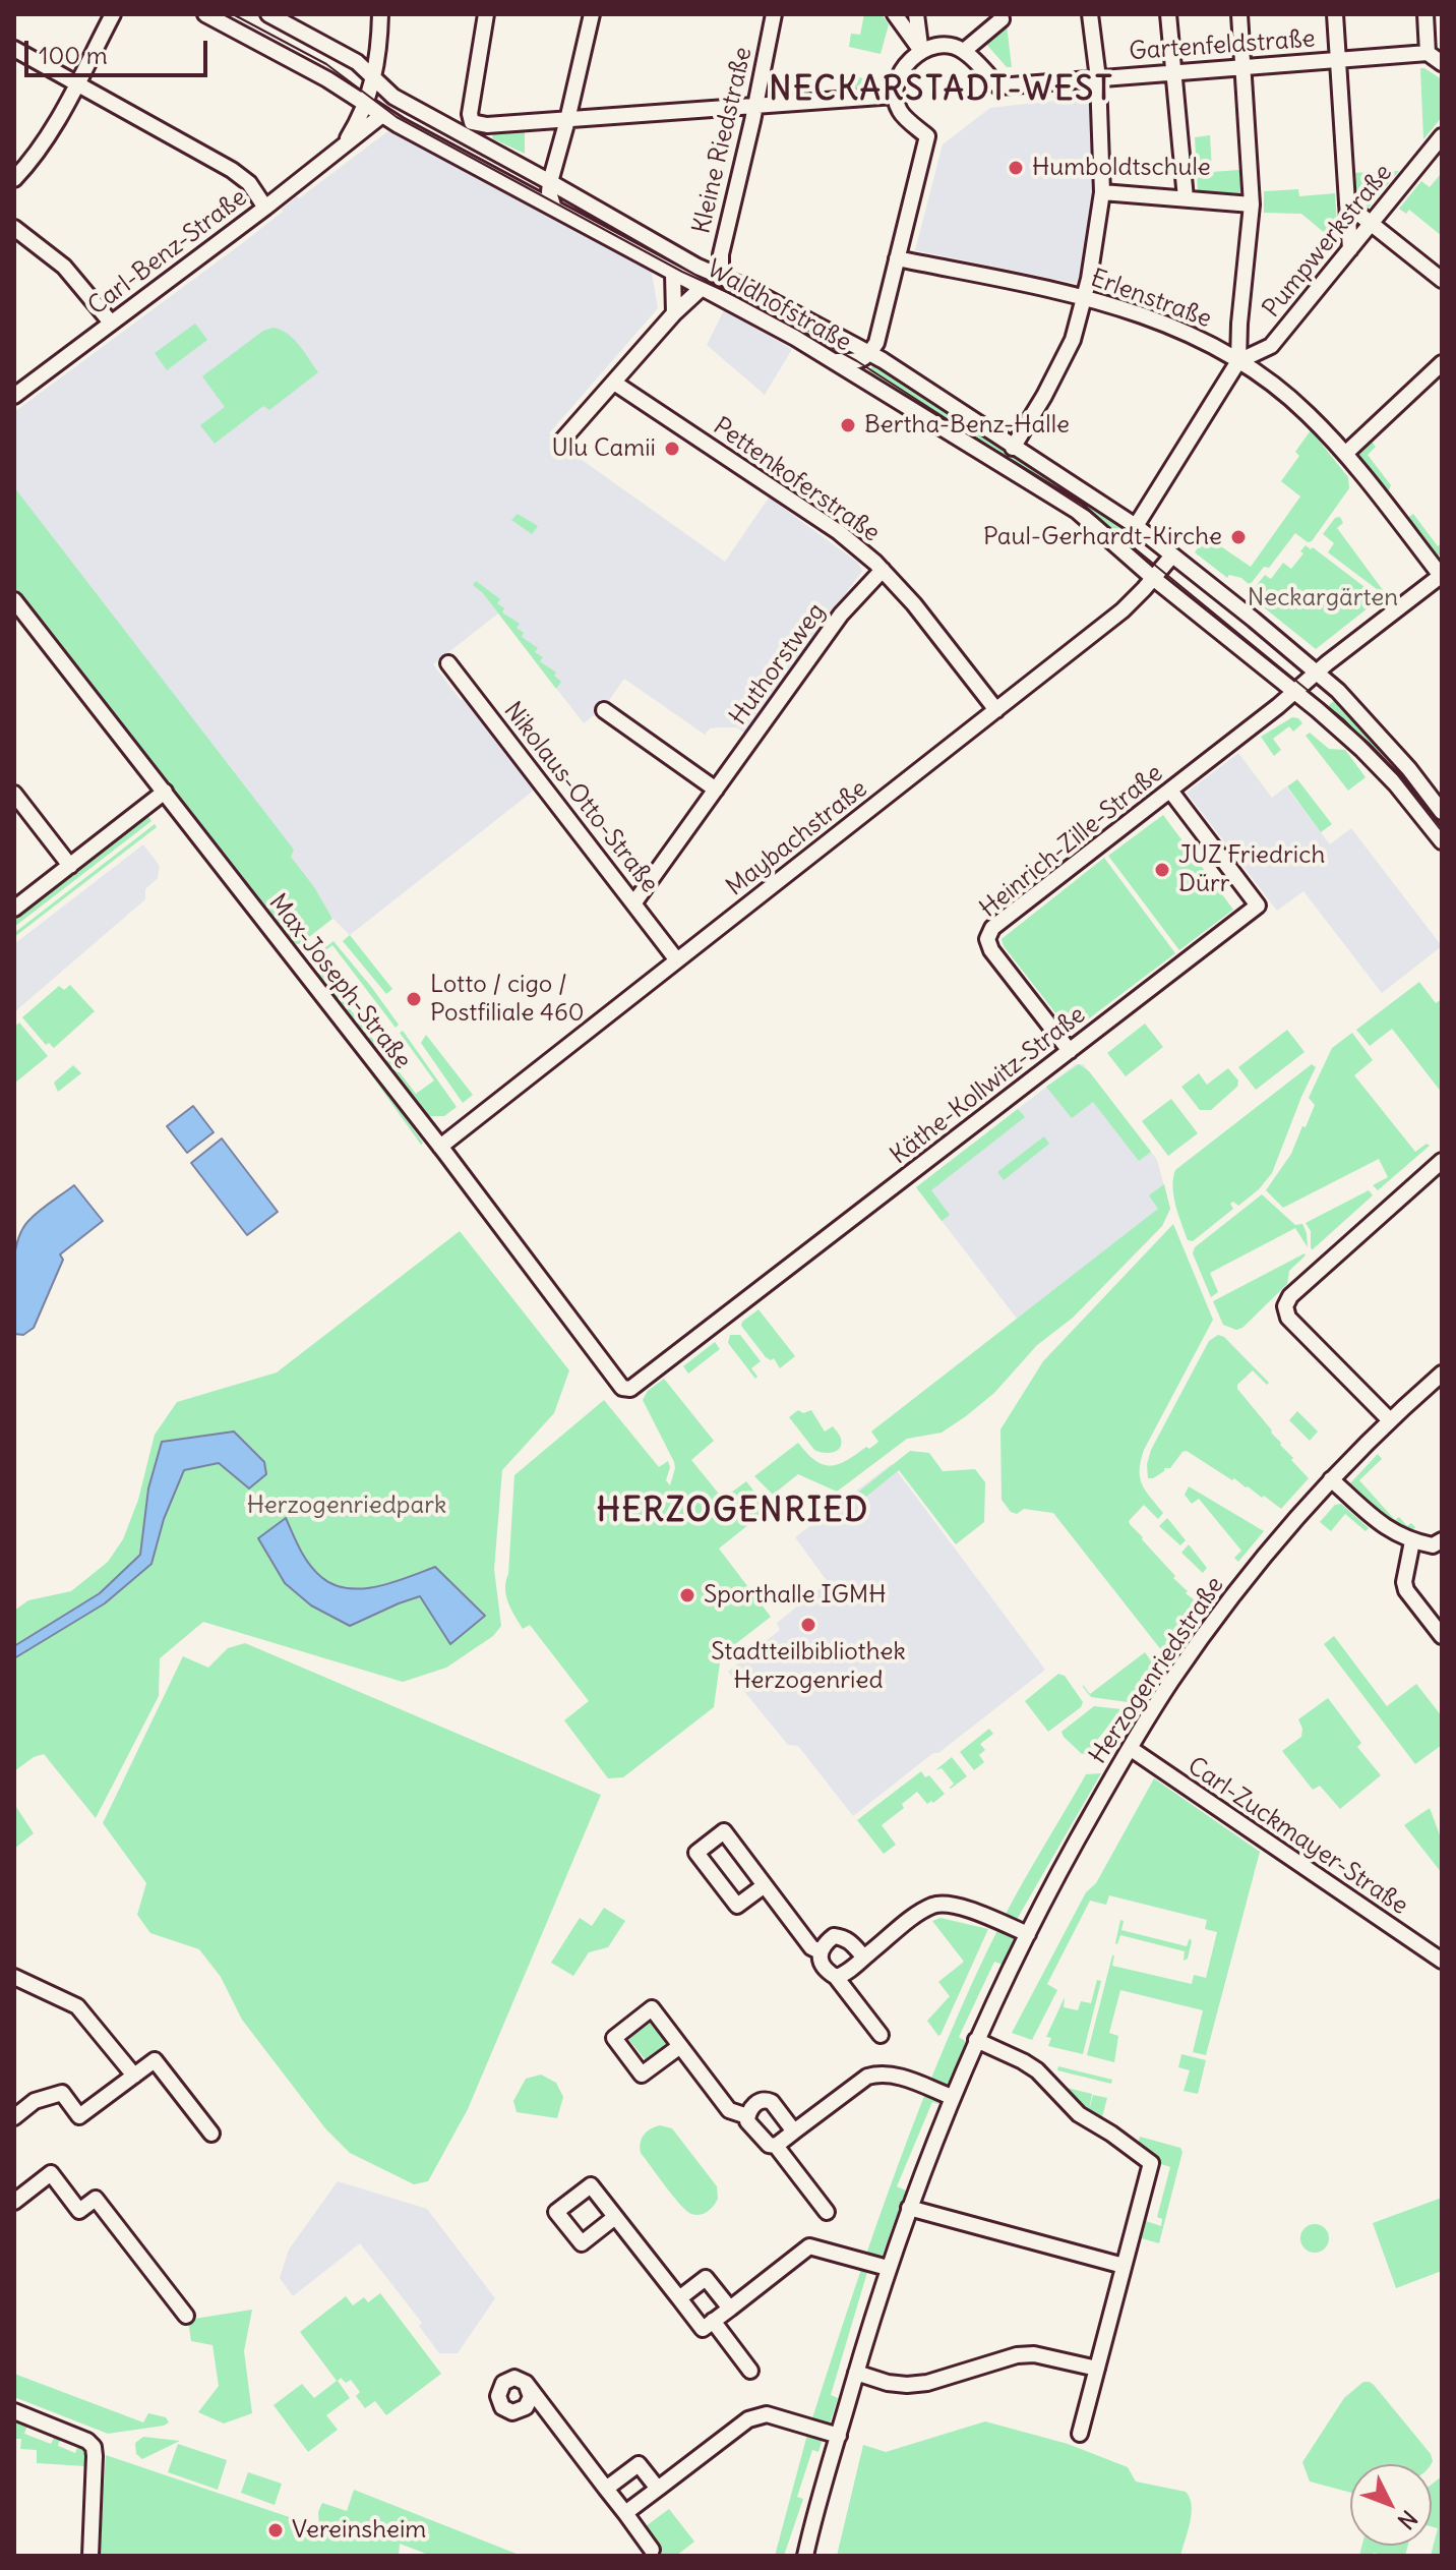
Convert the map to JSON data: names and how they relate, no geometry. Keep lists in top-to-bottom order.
{
  "streets": {
    "street": [
      "Gartenfeldstraße",
      "Kleine Riedstraße",
      "Pumpwerkstraße",
      "Carl-Benz-Straße",
      "Erlenstraße",
      "Waldhofstraße",
      "Pettenkoferstraße",
      "Huthorstweg",
      "Nikolaus-Otto-Straße",
      "Maybachstraße",
      "Heinrich-Zille-Straße",
      "Max-Joseph-Straße",
      "Käthe-Kollwitz-Straße",
      "Herzogenriedstraße",
      "Carl-Zuckmayer-Straße"
    ]
  },
  "crossings": [
    ["Kleine Riedstraße", "Waldhofstraße"],
    ["Pumpwerkstraße", "Erlenstraße"],
    ["Carl-Benz-Straße", "Waldhofstraße"],
    ["Waldhofstraße", "Maybachstraße"],
    ["Waldhofstraße", "Heinrich-Zille-Straße"],
    ["Pettenkoferstraße", "Huthorstweg"],
    ["Pettenkoferstraße", "Maybachstraße"],
    ["Huthorstweg", "Nikolaus-Otto-Straße"],
    ["Nikolaus-Otto-Straße", "Maybachstraße"],
    ["Maybachstraße", "Max-Joseph-Straße"],
    ["Heinrich-Zille-Straße", "Käthe-Kollwitz-Straße"],
    ["Max-Joseph-Straße", "Käthe-Kollwitz-Straße"],
    ["Herzogenriedstraße", "Carl-Zuckmayer-Straße"]
  ],
  "districts": ["NECKARSTADT-WEST", "HERZOGENRIED"],
  "parks": ["Neckargärten", "Herzogenriedpark"],
  "places": [
    "Humboldtschule",
    "Bertha-Benz-Halle",
    "Ulu Camii",
    "Paul-Gerhardt-Kirche",
    "JUZ Friedrich Dürr",
    "Lotto / cigo / Postfiliale 460",
    "Sporthalle IGMH",
    "Stadtteilbibliothek Herzogenried",
    "Vereinsheim"
  ],
  "scale_bar": "100 m",
  "north": "bottom right"
}
